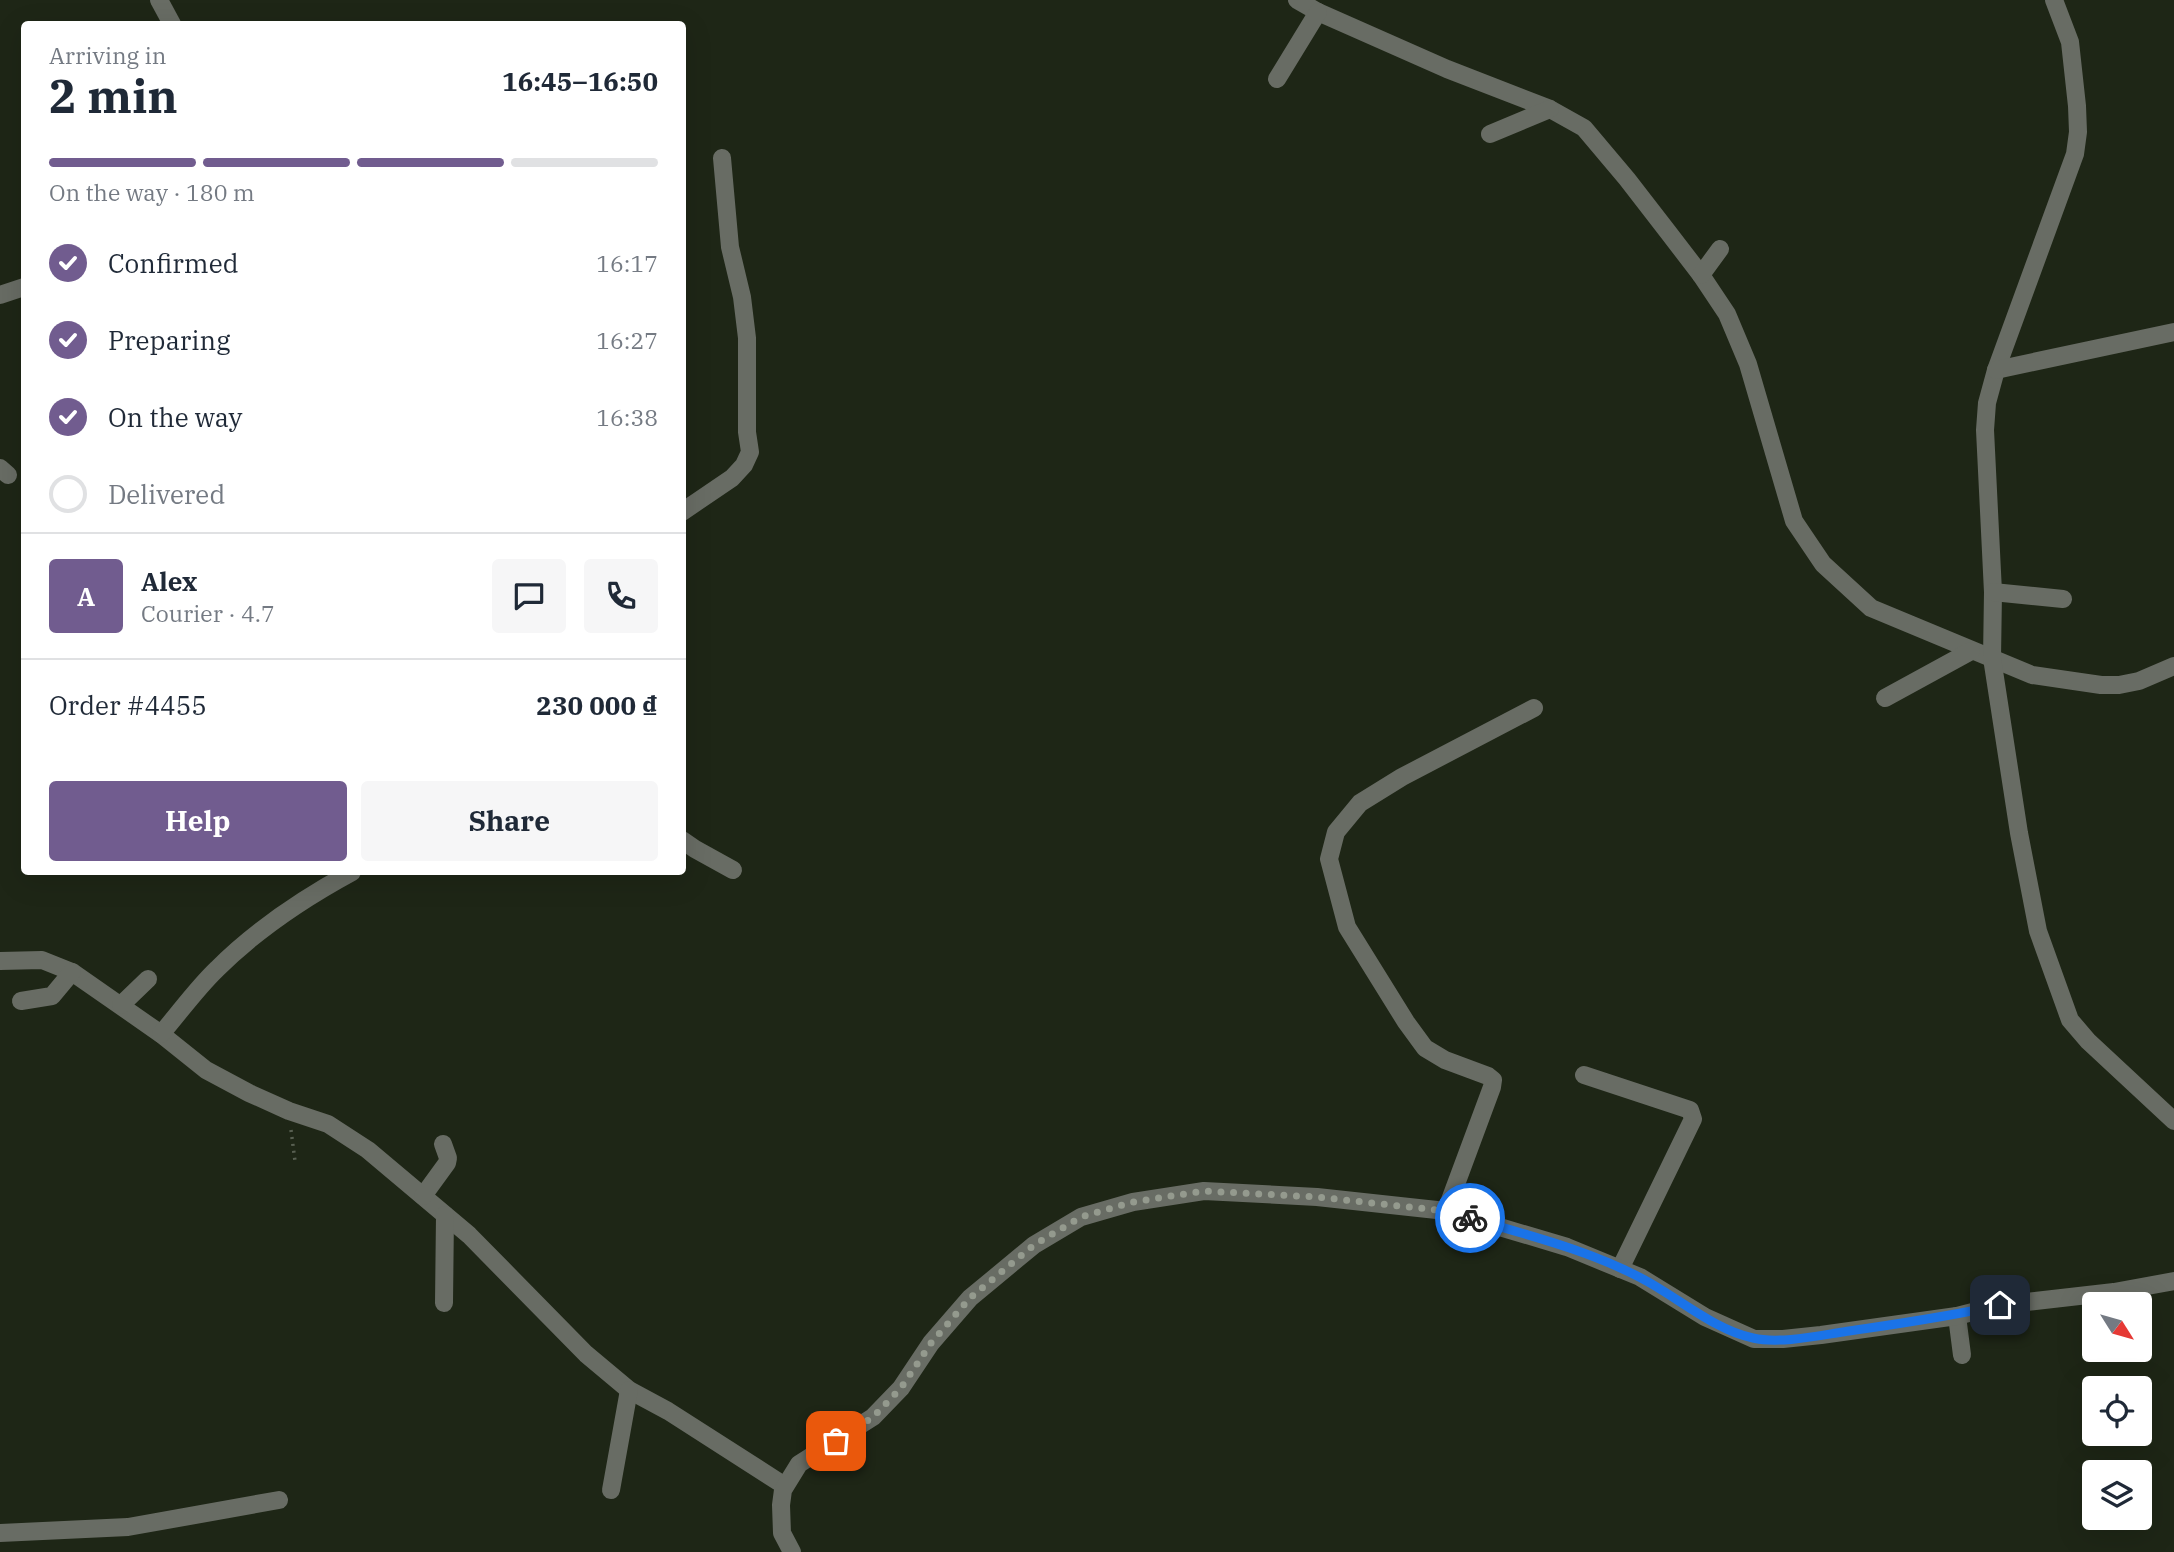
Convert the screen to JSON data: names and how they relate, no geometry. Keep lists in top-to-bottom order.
{
  "north": "bottom right",
  "page": {
    "heading": ["2 min", "Arriving in", "16:45–16:50"],
    "panel": [
      "Alex",
      "Courier · 4.7",
      "Order #4455",
      "230 000 ₫"
    ],
    "bar": "On the way · 180 m",
    "list": [
      ["Confirmed", "16:17"],
      ["Preparing", "16:27"],
      ["On the way", "16:38"],
      "Delivered"
    ],
    "round": "A",
    "buttons": ["Help", "Share"]
  }
}
